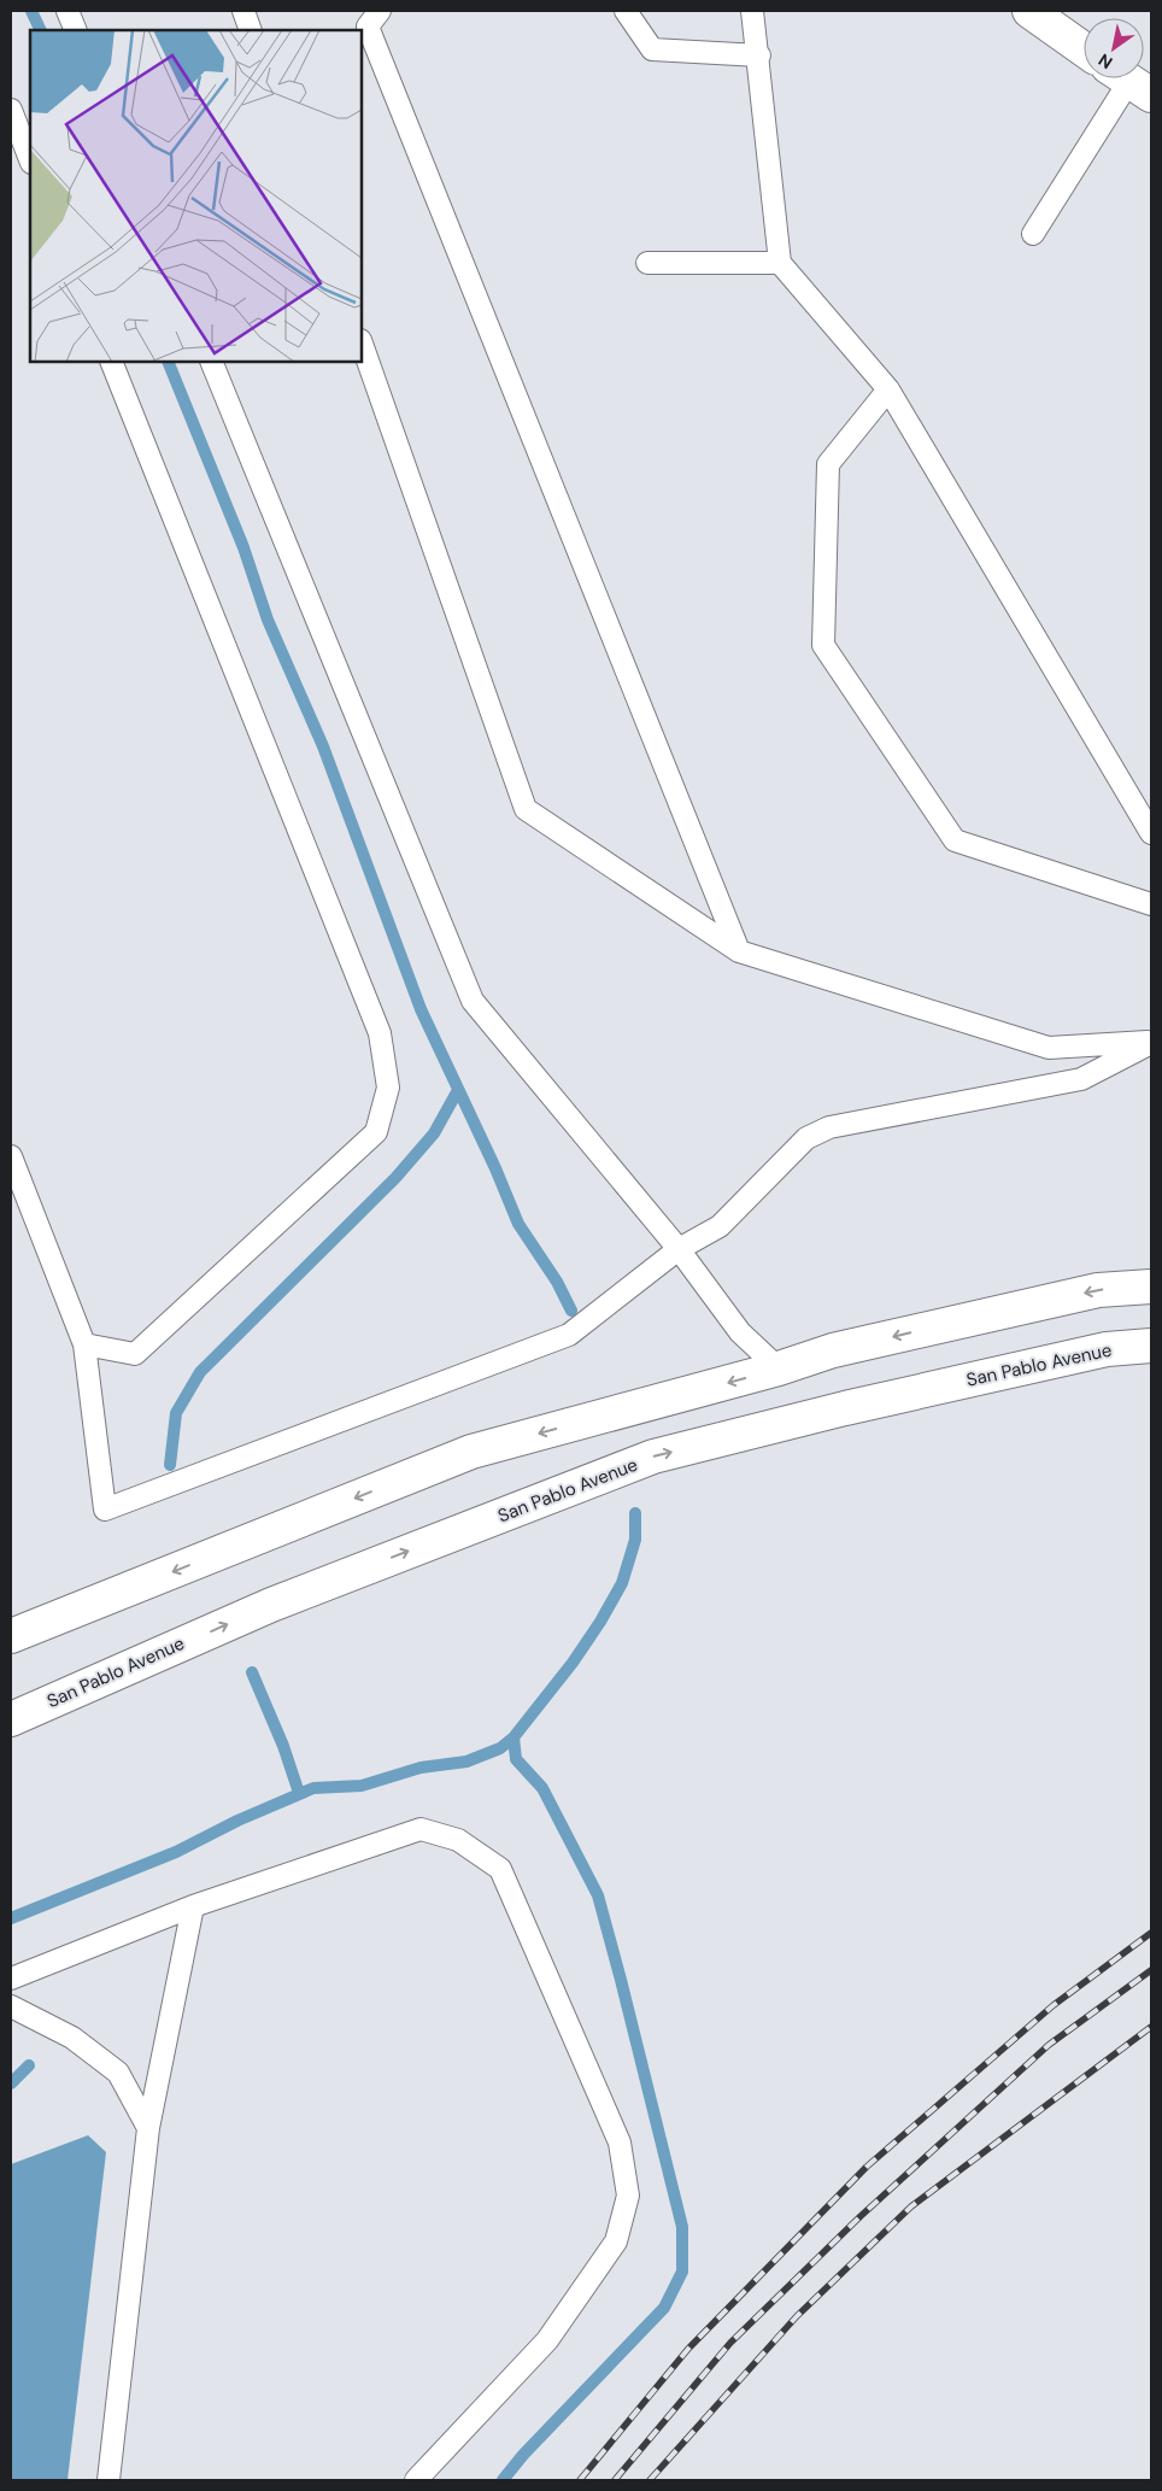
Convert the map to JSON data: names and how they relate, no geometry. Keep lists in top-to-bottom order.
{
  "streets": {
    "main road": ["San Pablo Avenue"]
  },
  "north": "bottom left"
}
